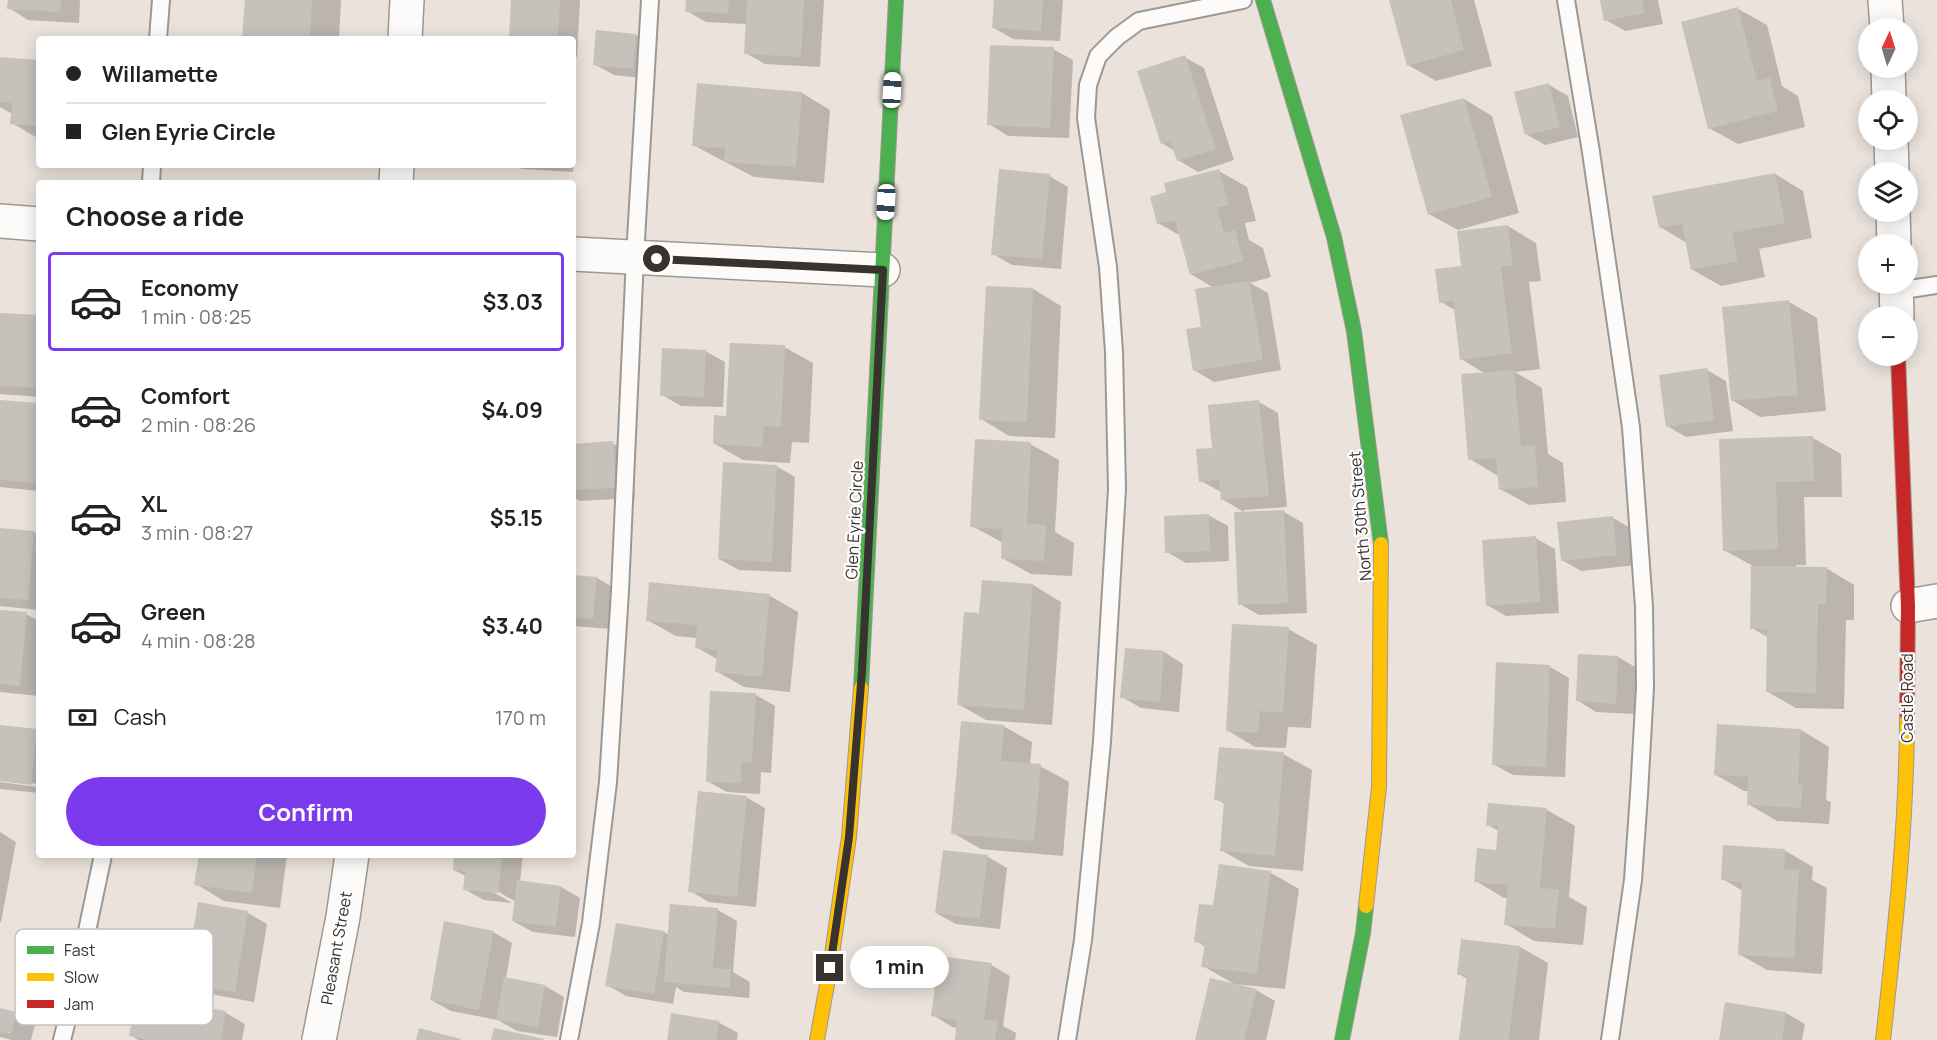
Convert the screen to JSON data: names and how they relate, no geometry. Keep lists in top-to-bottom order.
{
  "streets": {
    "street": [
      "North 30th Street",
      "Glen Eyrie Circle",
      "Castle Road",
      "Pleasant Street"
    ]
  },
  "legend": ["Fast", "Slow", "Jam"],
  "north": "top",
  "page": {
    "map_buttons": ["+", "−"],
    "banner": ["Willamette", "Glen Eyrie Circle"],
    "heading": "Choose a ride",
    "list": [
      {
        "name": "Economy",
        "note": "1 min · 08:25",
        "value": "$3.03"
      },
      {
        "name": "Comfort",
        "note": "2 min · 08:26",
        "value": "$4.09"
      },
      {
        "name": "XL",
        "note": "3 min · 08:27",
        "value": "$5.15"
      },
      {
        "name": "Green",
        "note": "4 min · 08:28",
        "value": "$3.40"
      }
    ],
    "pay": ["Cash", "170 m"],
    "buttons": "Confirm",
    "bubble": "1 min"
  }
}
